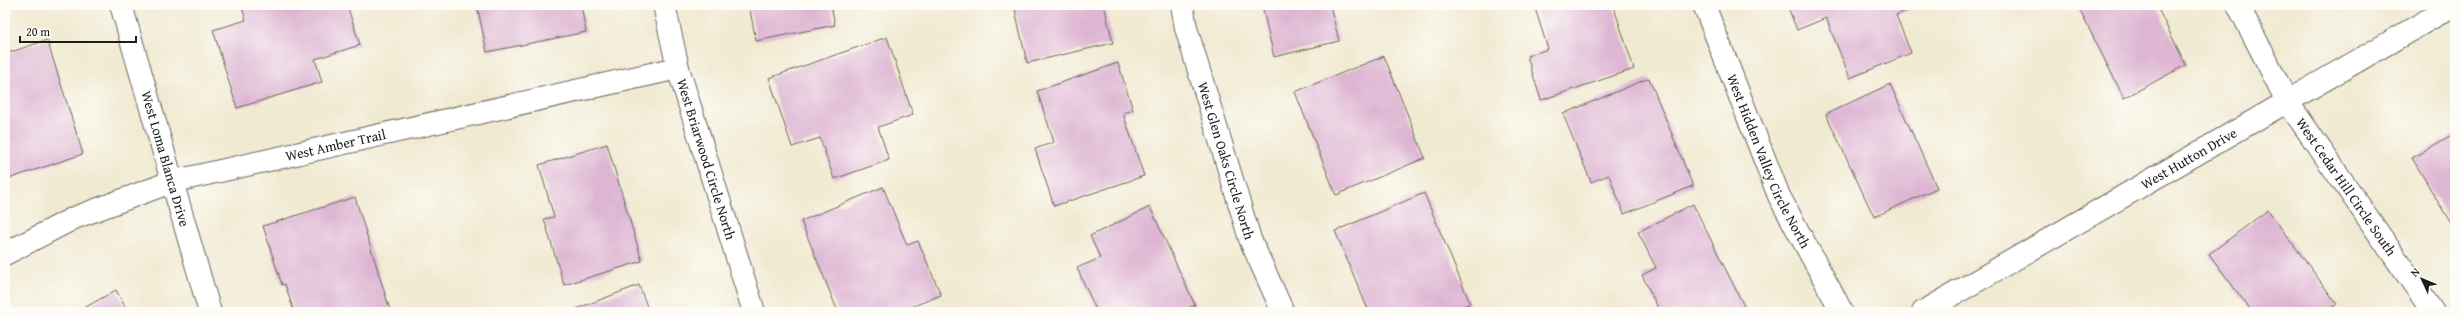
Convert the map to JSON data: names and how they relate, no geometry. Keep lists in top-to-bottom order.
{
  "streets": {
    "street": [
      "West Amber Trail",
      "West Hutton Drive",
      "West Loma Blanca Drive",
      "West Briarwood Circle North",
      "West Glen Oaks Circle North",
      "West Hidden Valley Circle North",
      "West Cedar Hill Circle South"
    ]
  },
  "crossings": [
    ["West Amber Trail", "West Loma Blanca Drive"],
    ["West Amber Trail", "West Briarwood Circle North"],
    ["West Hutton Drive", "West Cedar Hill Circle South"]
  ],
  "scale_bar": "20 m",
  "north": "top left"
}
